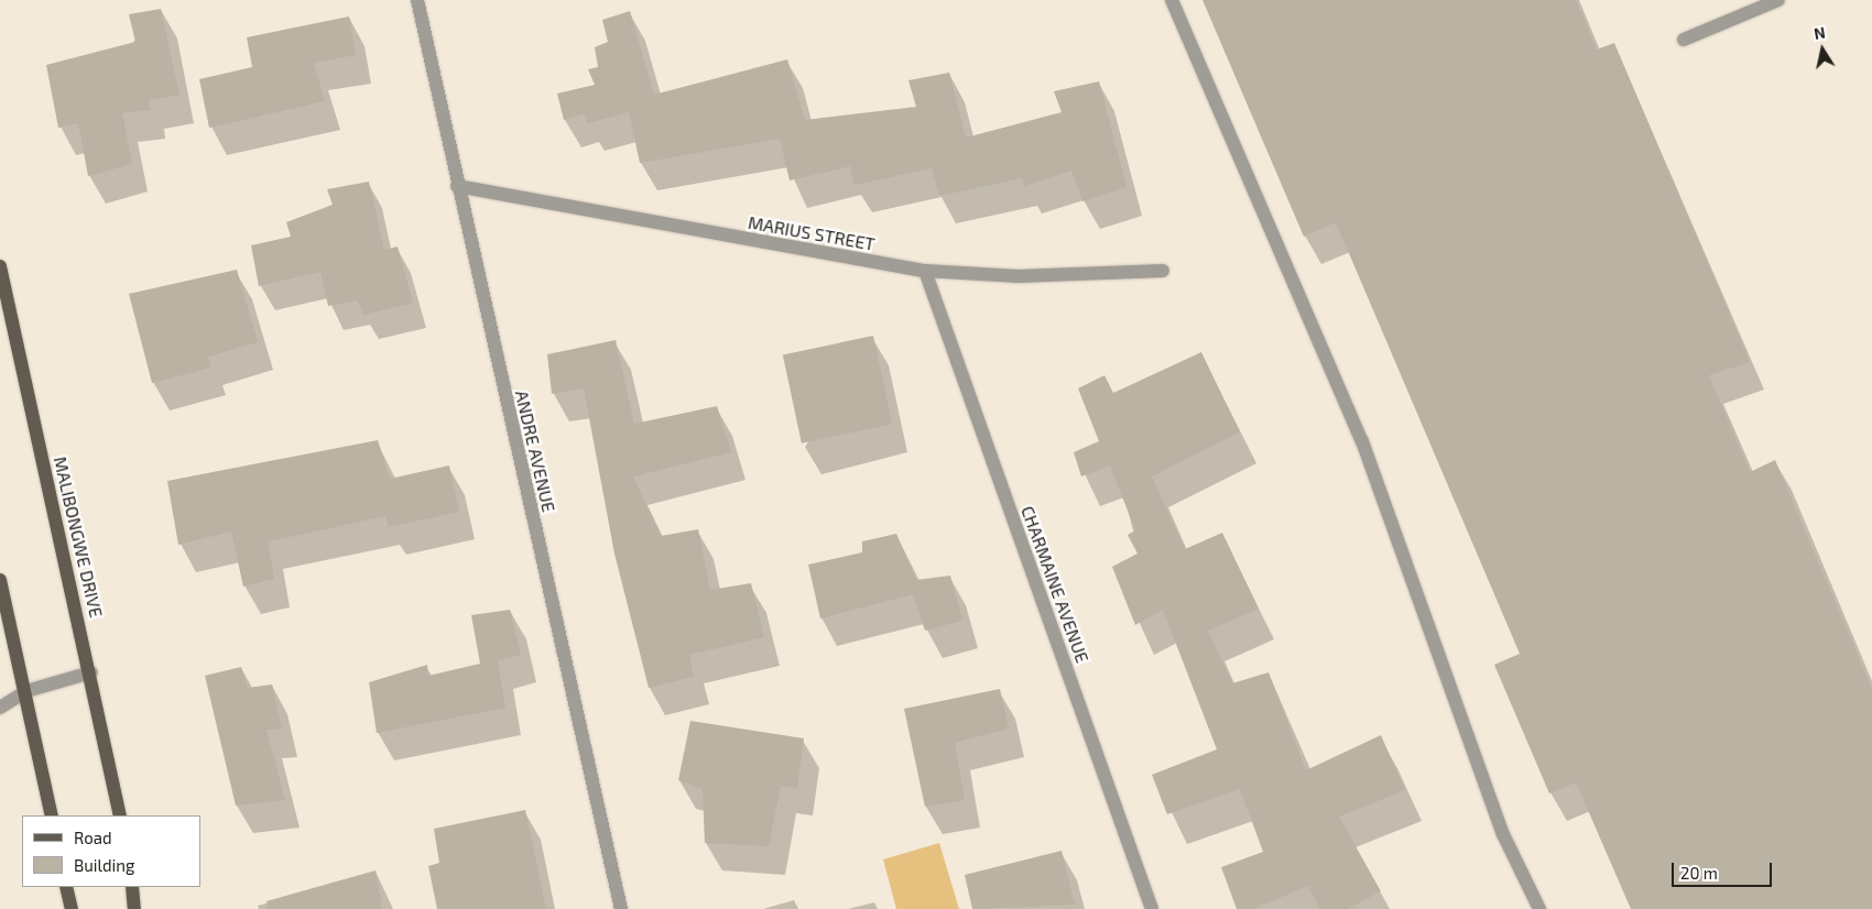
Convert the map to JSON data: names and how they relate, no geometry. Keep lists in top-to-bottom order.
{
  "streets": {
    "main road": ["MALIBONGWE DRIVE"],
    "street": ["MARIUS STREET", "ANDRE AVENUE", "CHARMAINE AVENUE"]
  },
  "crossings": [
    ["MARIUS STREET", "ANDRE AVENUE"],
    ["MARIUS STREET", "CHARMAINE AVENUE"]
  ],
  "legend": ["Road", "Building"],
  "scale_bar": "20 m",
  "north": "top"
}
